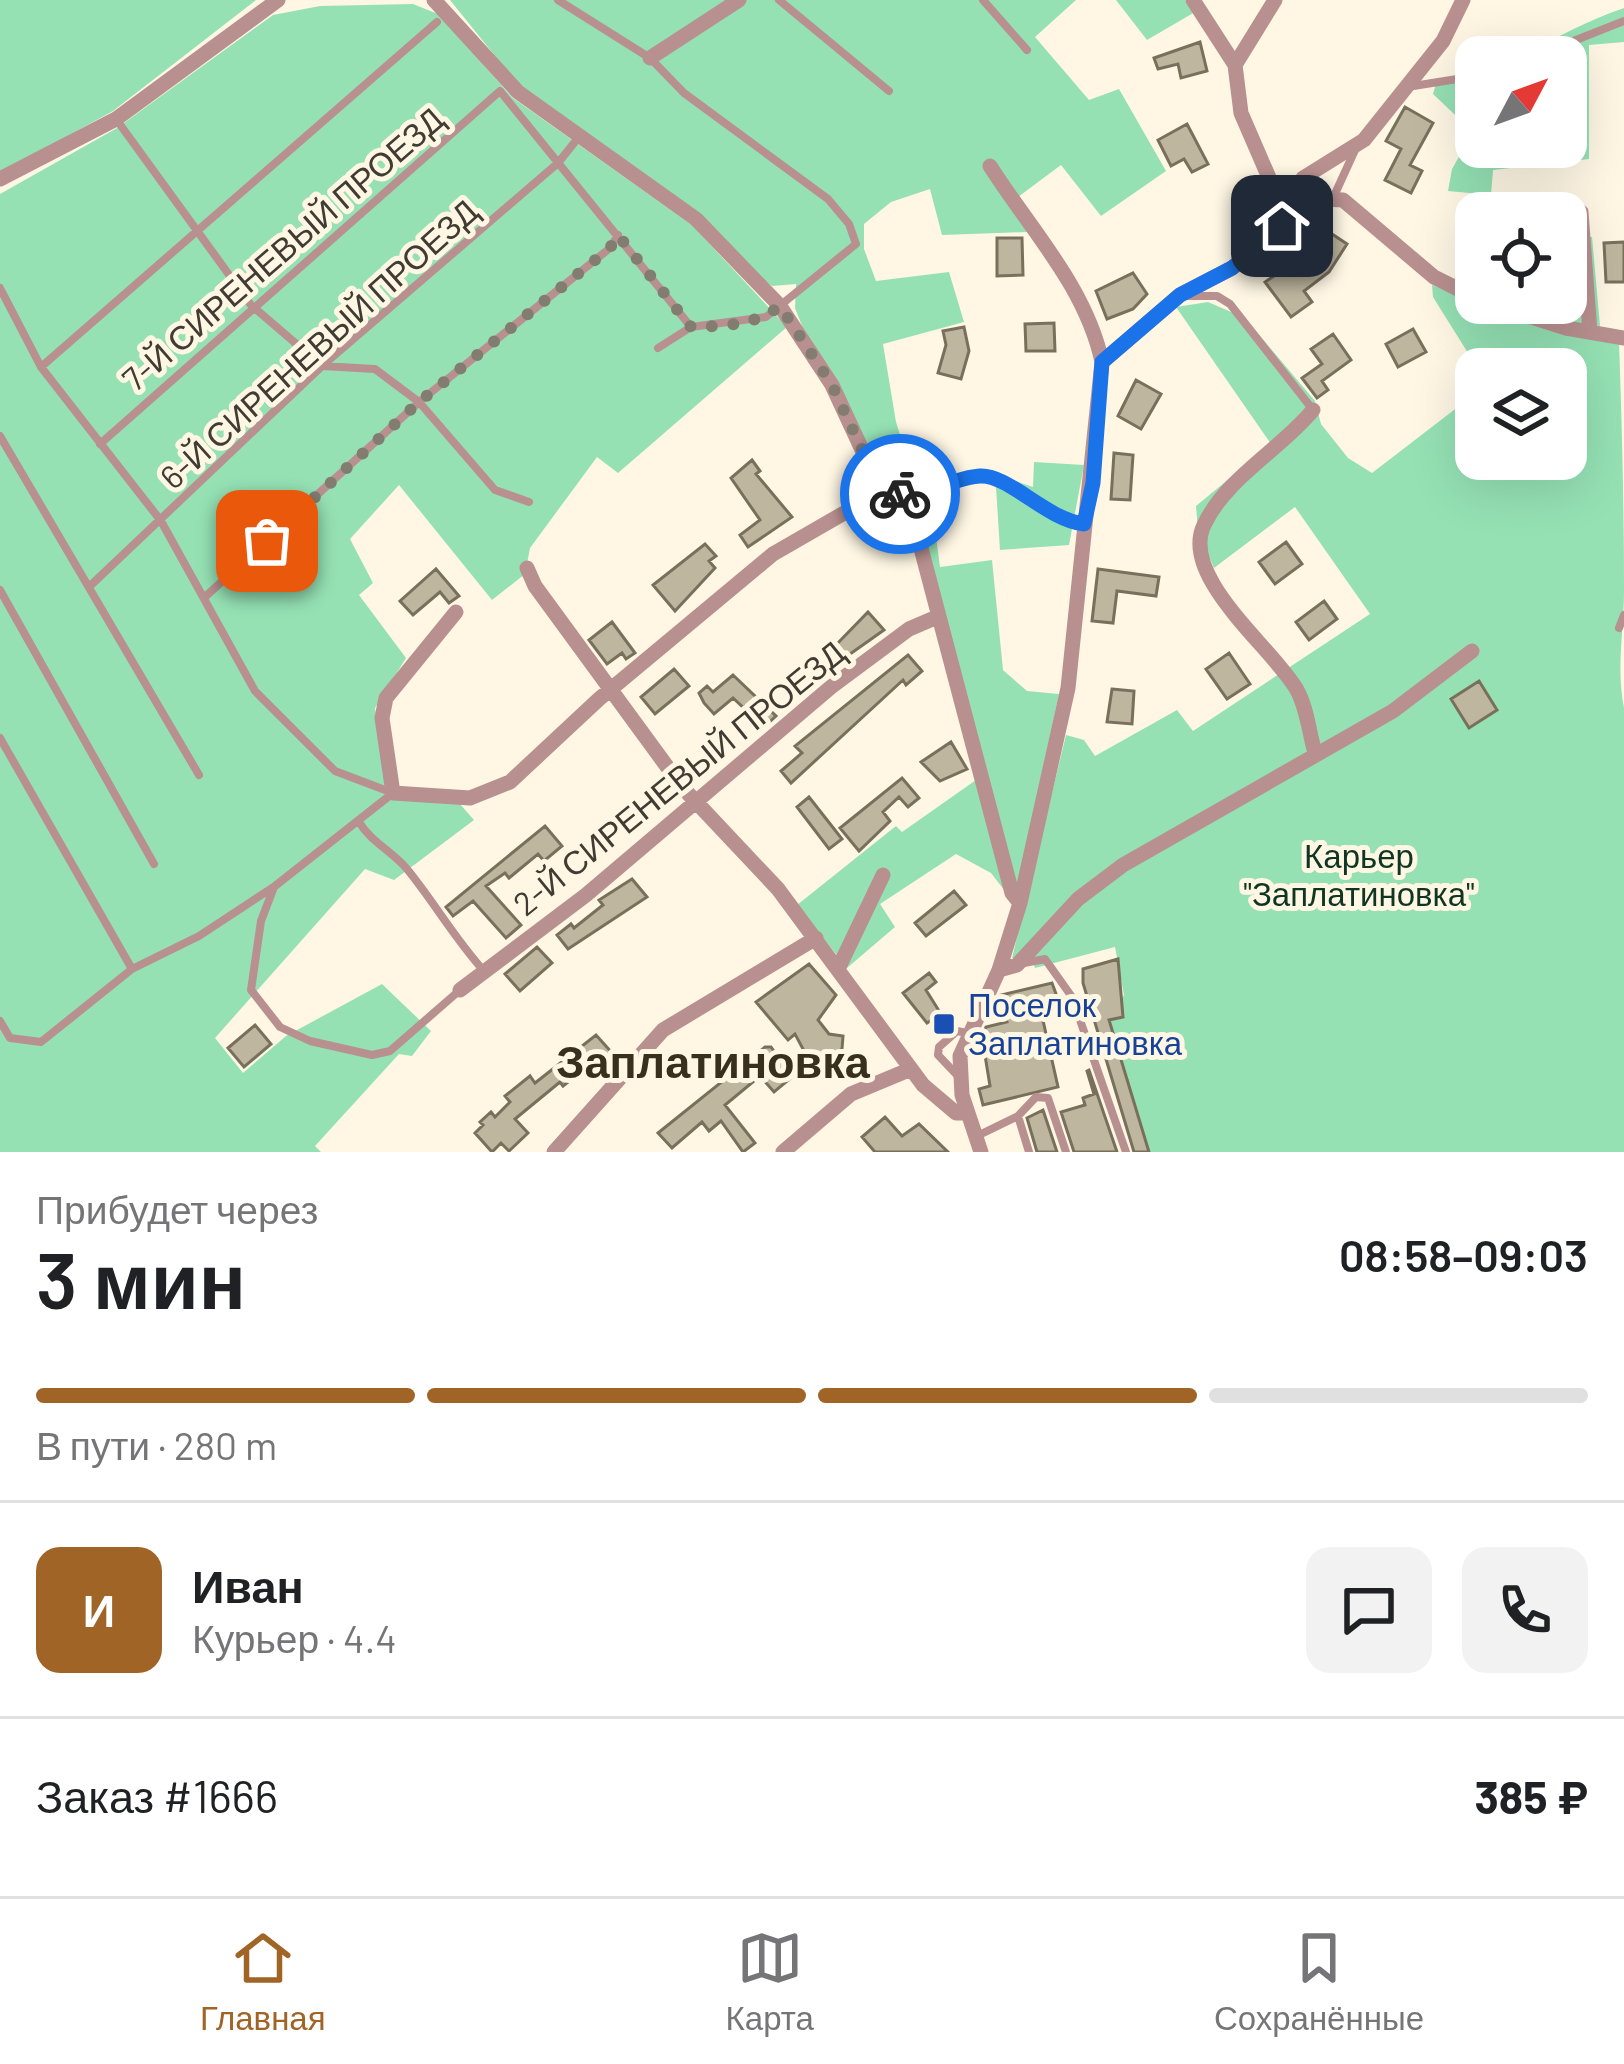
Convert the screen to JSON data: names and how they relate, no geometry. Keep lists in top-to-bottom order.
{
  "streets": {
    "street": ["2-Й СИРЕНЕВЫЙ ПРОЕЗД"],
    "lane": ["7-Й СИРЕНЕВЫЙ ПРОЕЗД", "6-Й СИРЕНЕВЫЙ ПРОЕЗД"]
  },
  "crossings": [
    ["7-Й СИРЕНЕВЫЙ ПРОЕЗД", "6-Й СИРЕНЕВЫЙ ПРОЕЗД"]
  ],
  "districts": ["Заплатиновка"],
  "parks": ["Карьер \"Заплатиновка\""],
  "places": {
    "transit": ["Поселок Заплатиновка"]
  },
  "north": "top right",
  "page": {
    "heading": ["3 мин", "Прибудет через", "08:58–09:03"],
    "panel": [
      "Иван",
      "Курьер · 4.4",
      "Заказ #1666",
      "385 ₽"
    ],
    "bar": "В пути · 280 m",
    "round": "И",
    "tabs": ["Главная", "Карта", "Сохранённые"]
  }
}
